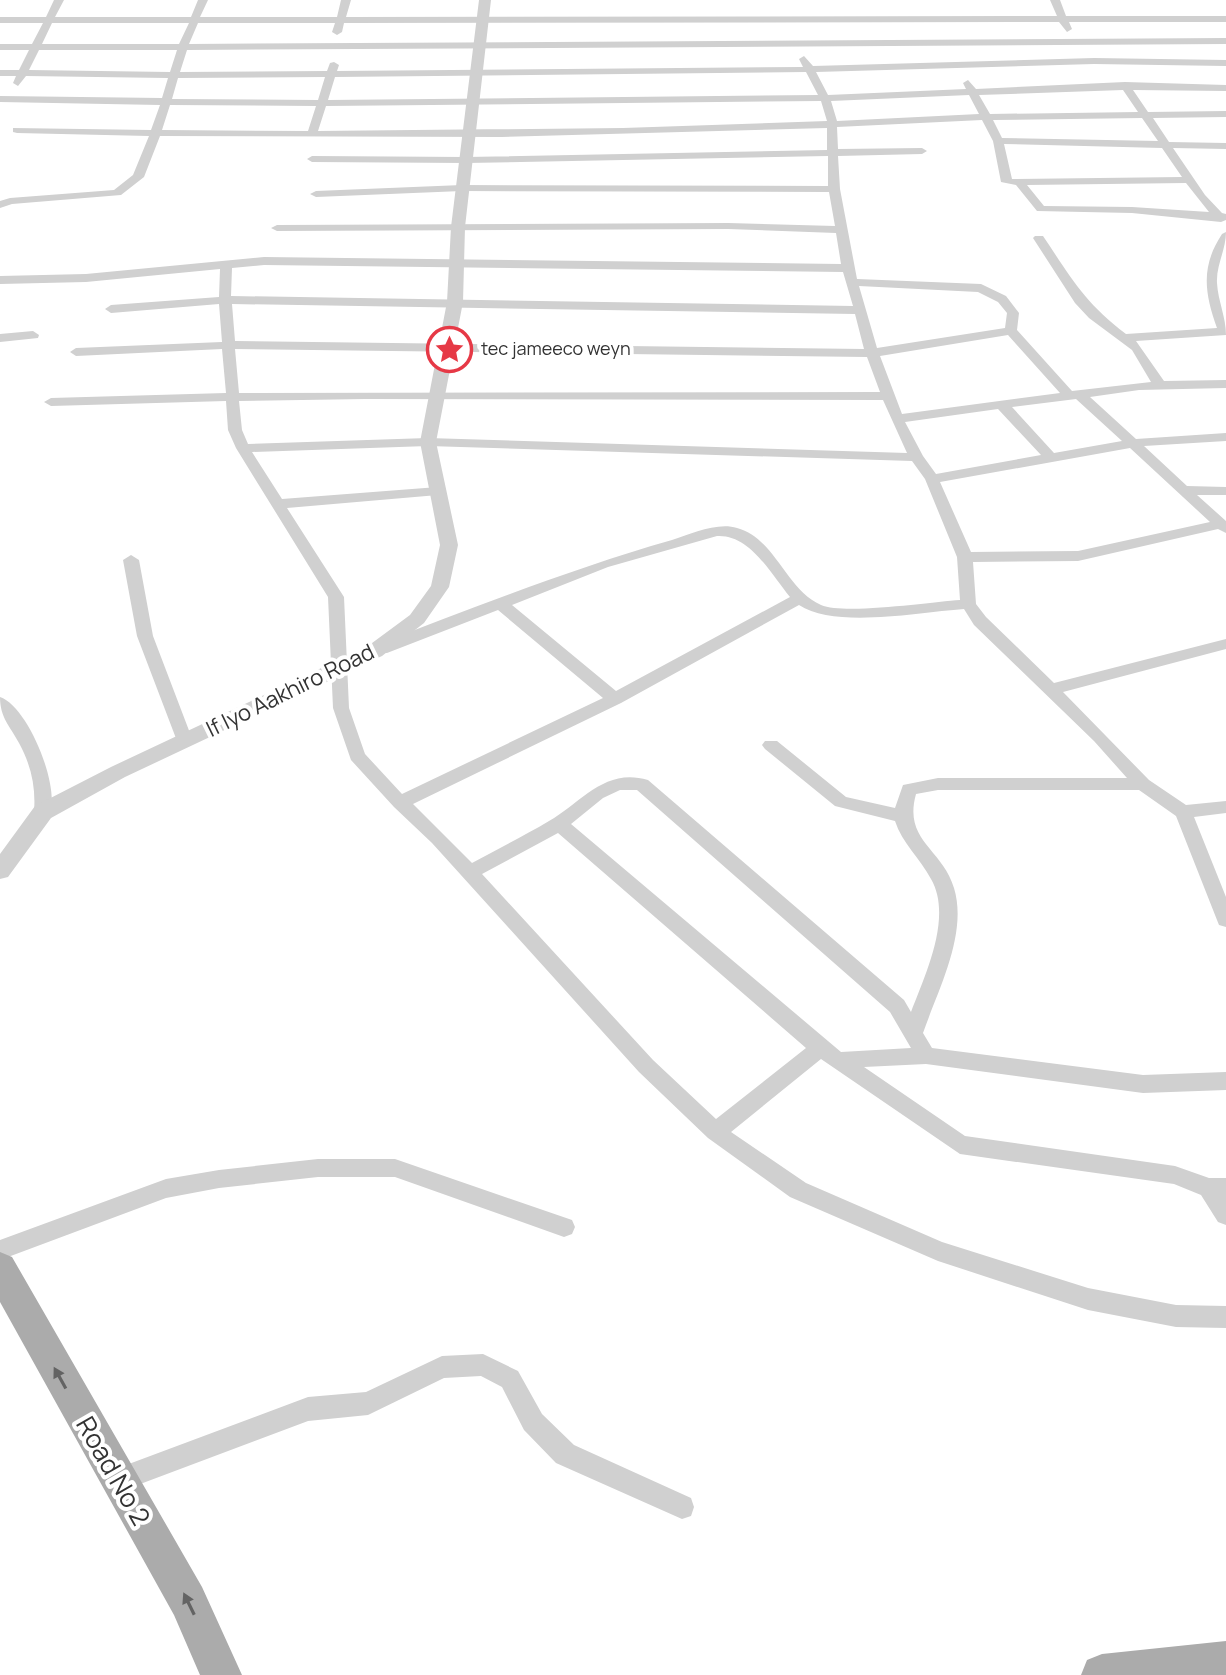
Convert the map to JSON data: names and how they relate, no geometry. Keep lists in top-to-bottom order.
{
  "streets": {
    "main road": ["Road No 2"],
    "street": ["If Iyo Aakhiro Road"]
  },
  "one_way": ["Road No 2"],
  "places": {
    "place": ["tec jameeco weyn"]
  }
}
